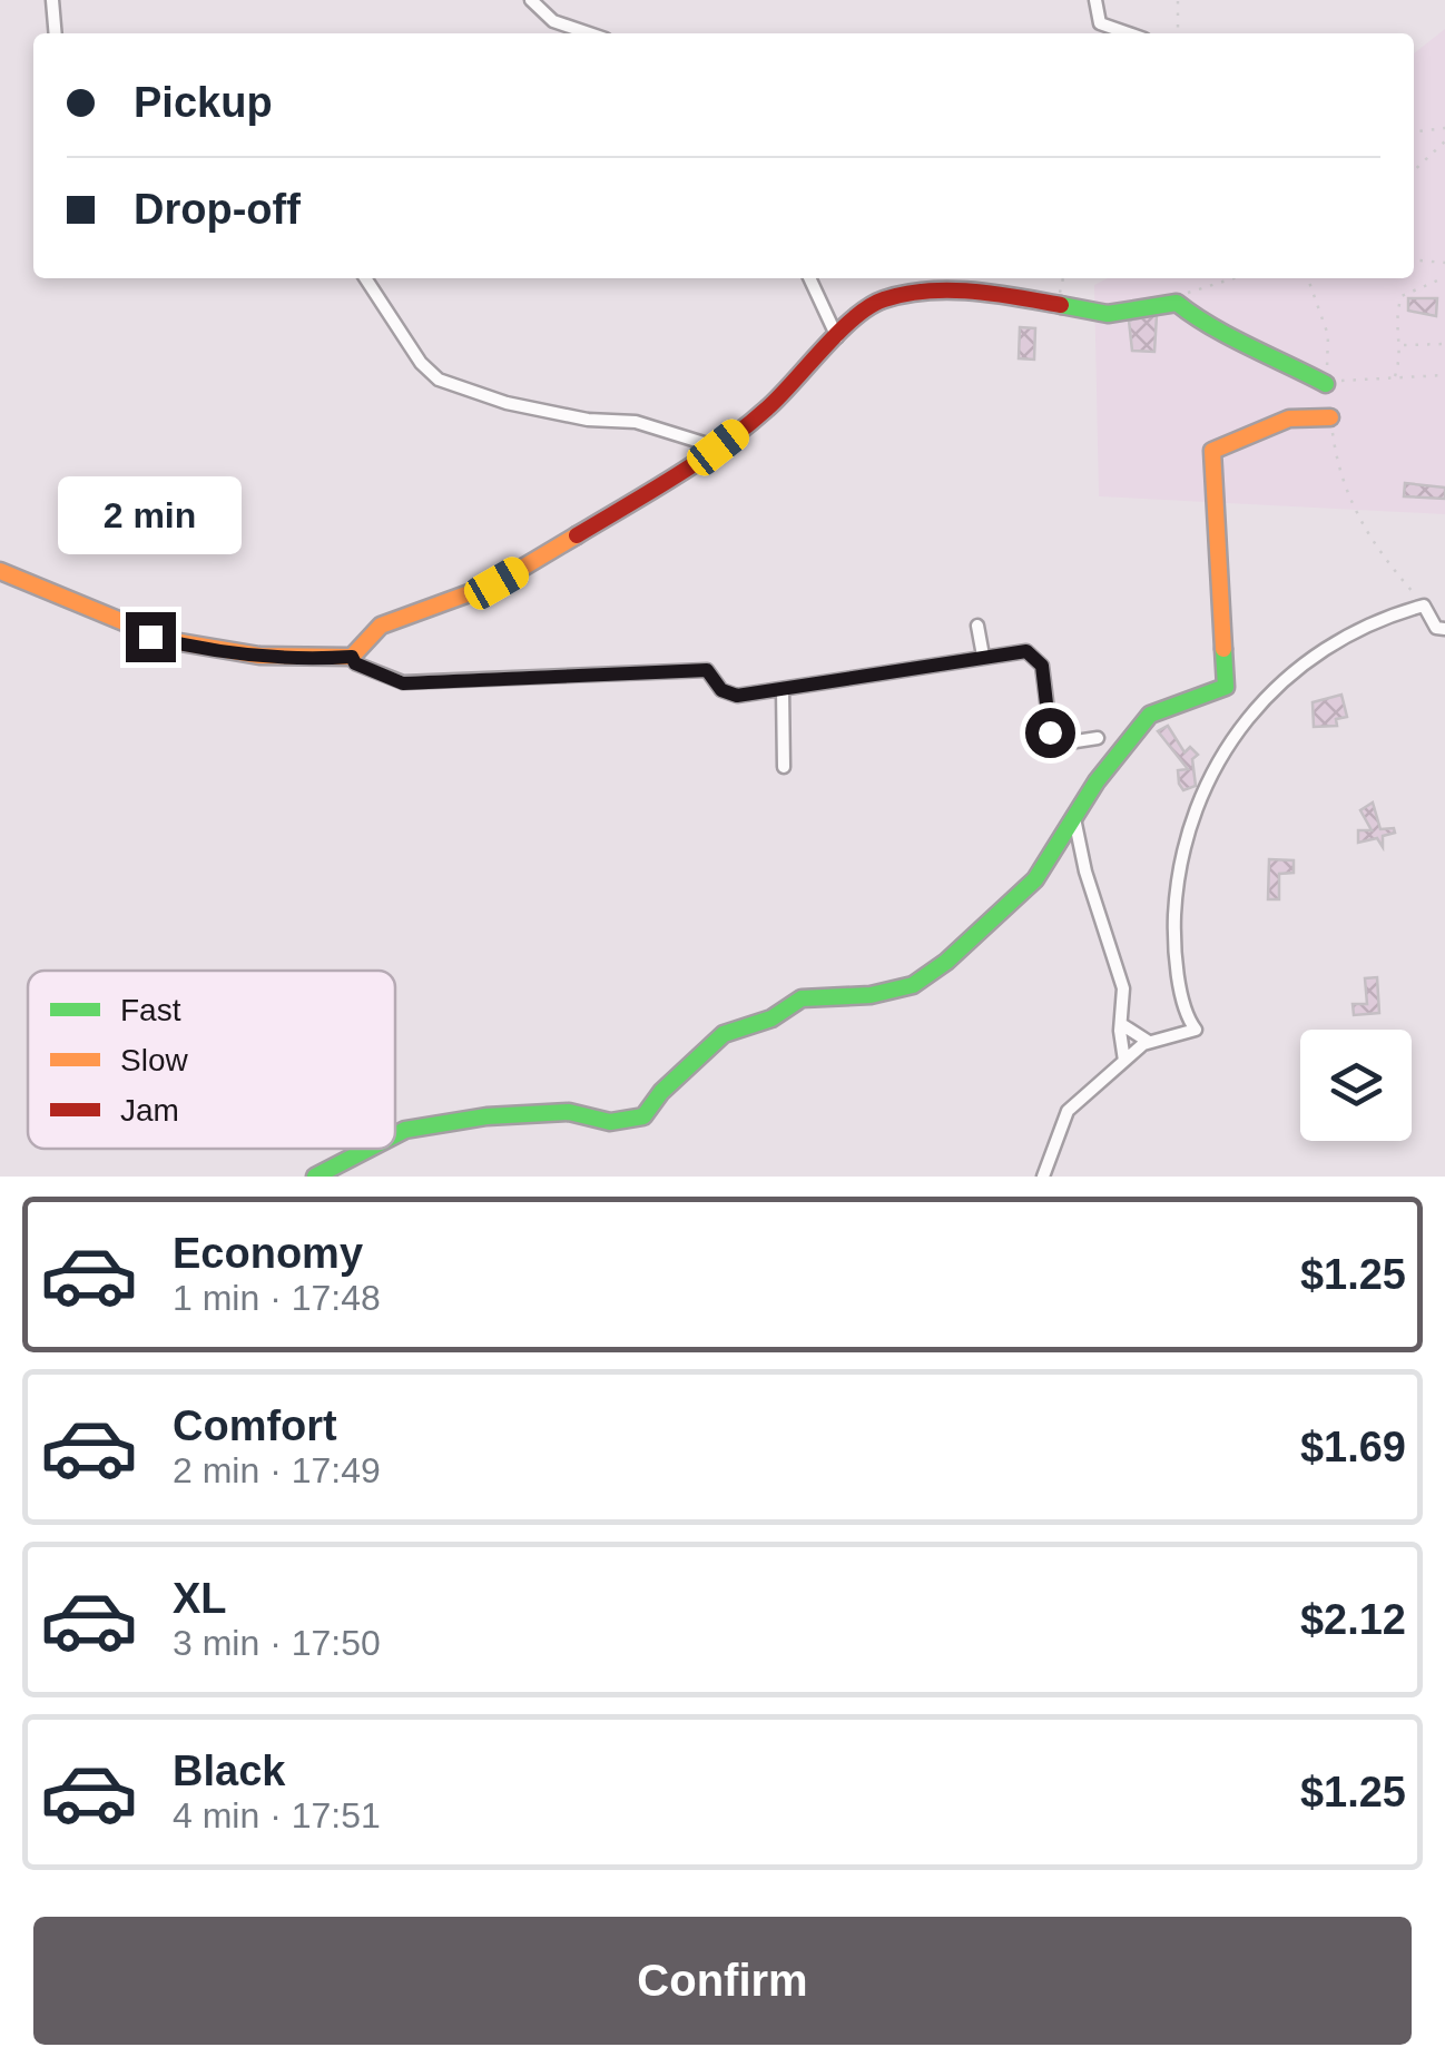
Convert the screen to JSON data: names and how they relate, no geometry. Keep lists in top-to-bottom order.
{
  "legend": ["Fast", "Slow", "Jam"],
  "page": {
    "banner": ["Pickup", "Drop-off"],
    "bubble": "2 min",
    "list": [
      {
        "name": "Economy",
        "note": "1 min · 17:48",
        "value": "$1.25"
      },
      {
        "name": "Comfort",
        "note": "2 min · 17:49",
        "value": "$1.69"
      },
      {
        "name": "XL",
        "note": "3 min · 17:50",
        "value": "$2.12"
      },
      {
        "name": "Black",
        "note": "4 min · 17:51",
        "value": "$1.25"
      }
    ],
    "buttons": "Confirm"
  }
}
